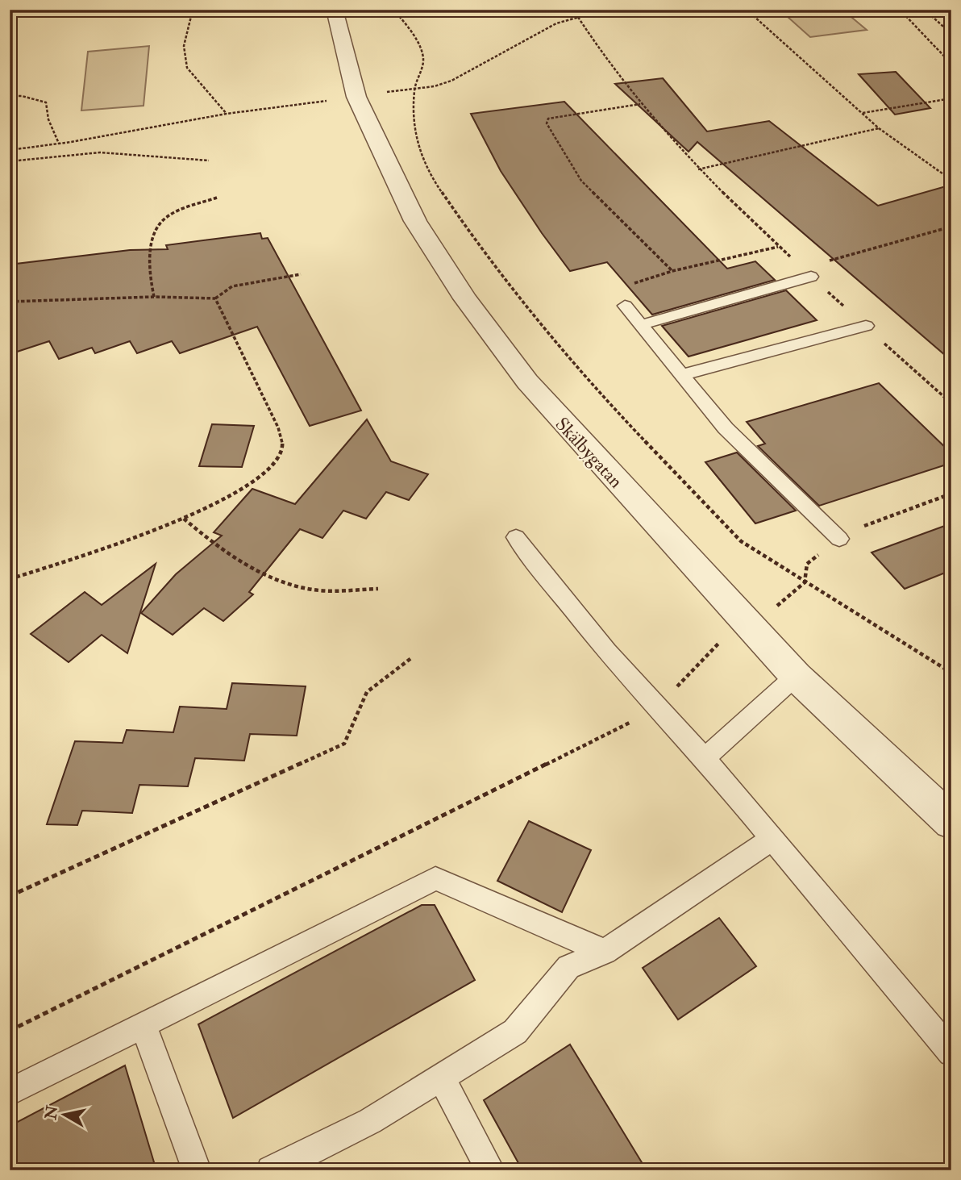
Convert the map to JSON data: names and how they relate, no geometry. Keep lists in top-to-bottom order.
{
  "streets": {
    "street": ["Skälbygatan"]
  },
  "north": "left"
}
